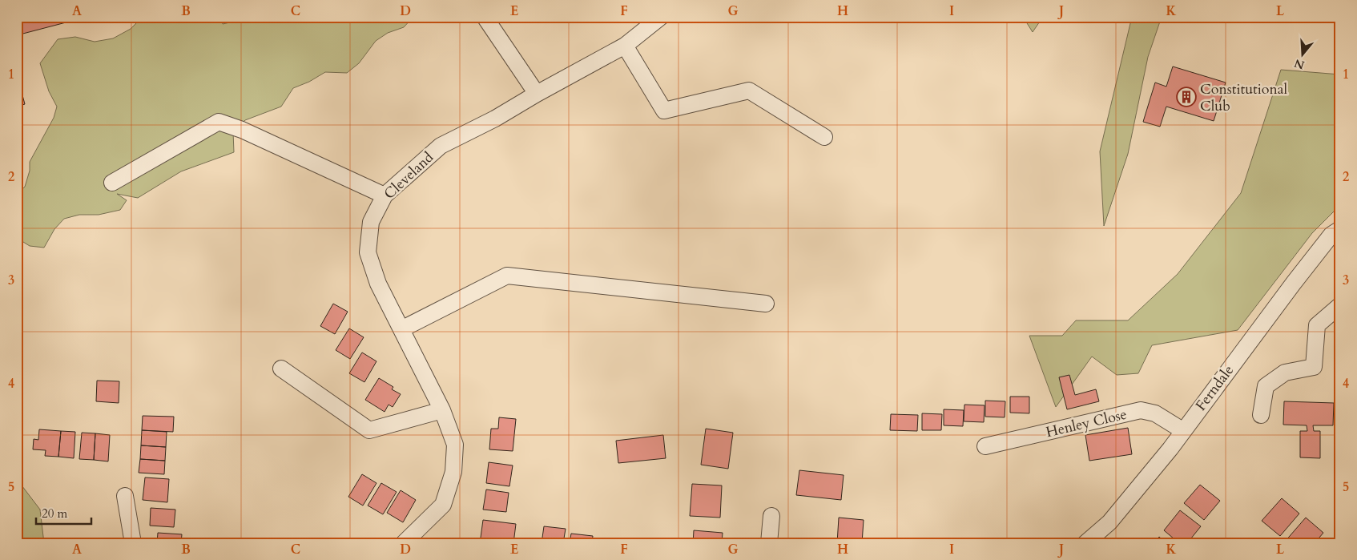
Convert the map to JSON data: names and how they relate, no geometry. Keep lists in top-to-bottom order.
{
  "streets": {
    "street": ["Cleveland", "Ferndale", "Henley Close"]
  },
  "crossings": [
    ["Ferndale", "Henley Close"]
  ],
  "places": {
    "building": ["Constitutional Club"]
  },
  "scale_bar": "20 m",
  "north": "bottom",
  "grid": {
    "columns": [
      "A",
      "B",
      "C",
      "D",
      "E",
      "F",
      "G",
      "H",
      "I",
      "J",
      "K",
      "L"
    ],
    "rows": [
      "1",
      "2",
      "3",
      "4",
      "5"
    ]
  }
}
